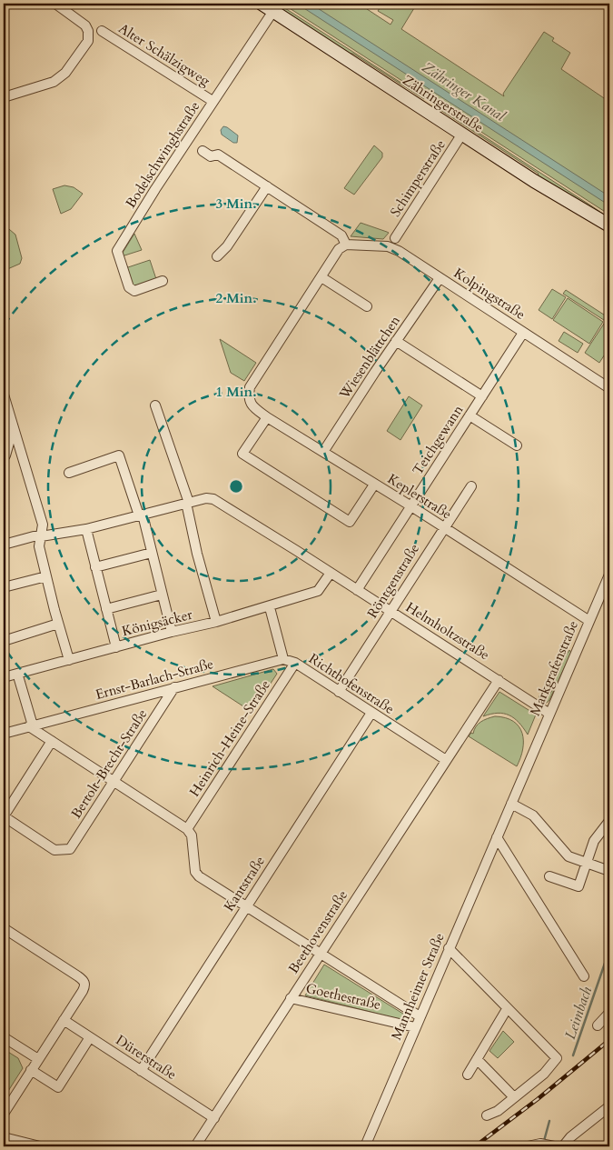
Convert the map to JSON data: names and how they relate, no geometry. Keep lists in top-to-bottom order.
{
  "streets": {
    "main road": ["Zähringerstraße"],
    "street": [
      "Alter Schälzigweg",
      "Bodelschwinghstraße",
      "Schimperstraße",
      "Kolpingstraße",
      "Wiesenblättchen",
      "Teichgewann",
      "Keplerstraße",
      "Röntgenstraße",
      "Königsäcker",
      "Helmholtzstraße",
      "Markgrafenstraße",
      "Ernst-Barlach-Straße",
      "Richthofenstraße",
      "Heinrich-Heine-Straße",
      "Bertolt-Brecht-Straße",
      "Kantstraße",
      "Beethovenstraße",
      "Mannheimer Straße",
      "Goethestraße",
      "Dürerstraße"
    ]
  },
  "crossings": [
    ["Alter Schälzigweg", "Bodelschwinghstraße"],
    ["Zähringerstraße", "Bodelschwinghstraße"],
    ["Zähringerstraße", "Schimperstraße"],
    ["Kolpingstraße", "Wiesenblättchen"],
    ["Kolpingstraße", "Teichgewann"],
    ["Wiesenblättchen", "Keplerstraße"],
    ["Teichgewann", "Keplerstraße"],
    ["Teichgewann", "Helmholtzstraße"],
    ["Keplerstraße", "Röntgenstraße"],
    ["Keplerstraße", "Markgrafenstraße"],
    ["Röntgenstraße", "Helmholtzstraße"],
    ["Röntgenstraße", "Richthofenstraße"],
    ["Königsäcker", "Helmholtzstraße"],
    ["Helmholtzstraße", "Markgrafenstraße"],
    ["Helmholtzstraße", "Beethovenstraße"],
    ["Markgrafenstraße", "Mannheimer Straße"],
    ["Ernst-Barlach-Straße", "Richthofenstraße"],
    ["Ernst-Barlach-Straße", "Bertolt-Brecht-Straße"],
    ["Richthofenstraße", "Heinrich-Heine-Straße"],
    ["Richthofenstraße", "Kantstraße"],
    ["Richthofenstraße", "Beethovenstraße"],
    ["Kantstraße", "Dürerstraße"],
    ["Beethovenstraße", "Goethestraße"],
    ["Beethovenstraße", "Dürerstraße"],
    ["Mannheimer Straße", "Goethestraße"]
  ],
  "water": ["Zähringer Kanal", "Leimbach"],
  "rings": ["3 Min.", "2 Min.", "1 Min."]
}
